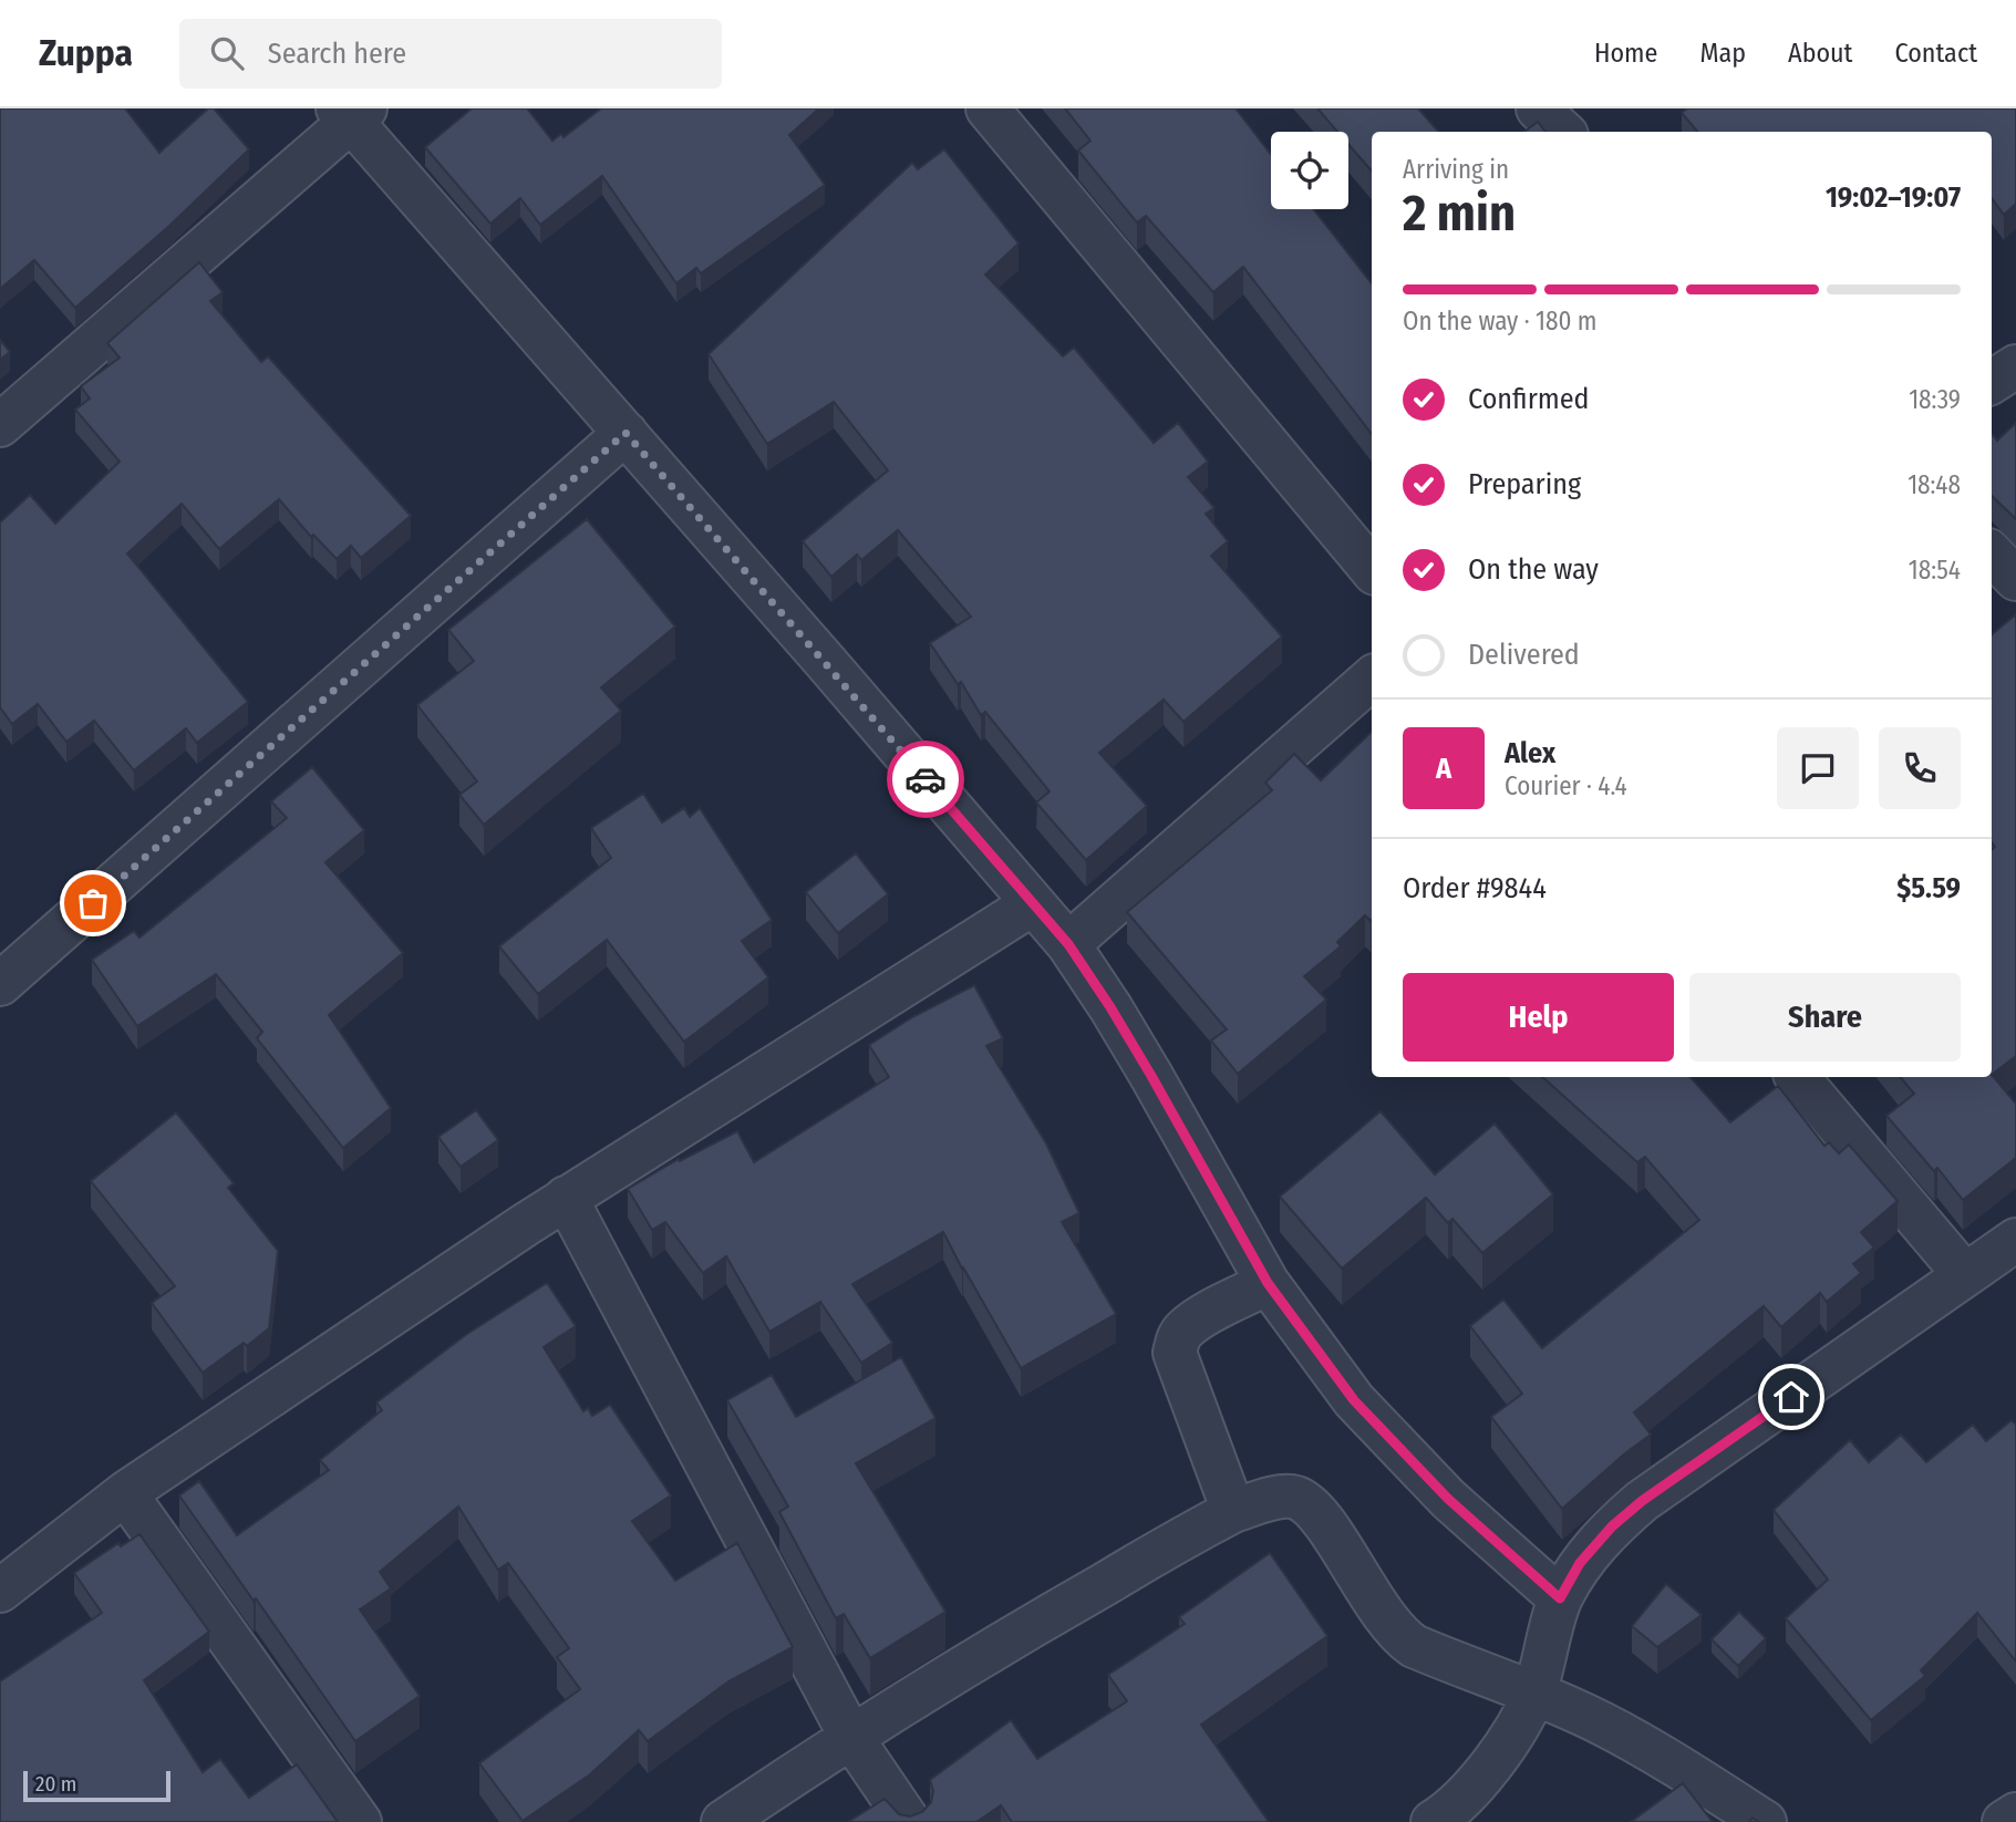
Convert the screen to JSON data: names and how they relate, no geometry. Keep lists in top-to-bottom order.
{
  "scale_bar": "20 m",
  "page": {
    "header": "Zuppa",
    "search": "Search here",
    "nav": [
      "Home",
      "Map",
      "About",
      "Contact"
    ],
    "heading": ["2 min", "Arriving in", "19:02–19:07"],
    "panel": [
      "Alex",
      "Courier · 4.4",
      "Order #9844",
      "$5.59"
    ],
    "bar": "On the way · 180 m",
    "list": [
      ["Confirmed", "18:39"],
      ["Preparing", "18:48"],
      ["On the way", "18:54"],
      "Delivered"
    ],
    "round": "A",
    "buttons": ["Help", "Share"],
    "scale": "20 m"
  }
}
